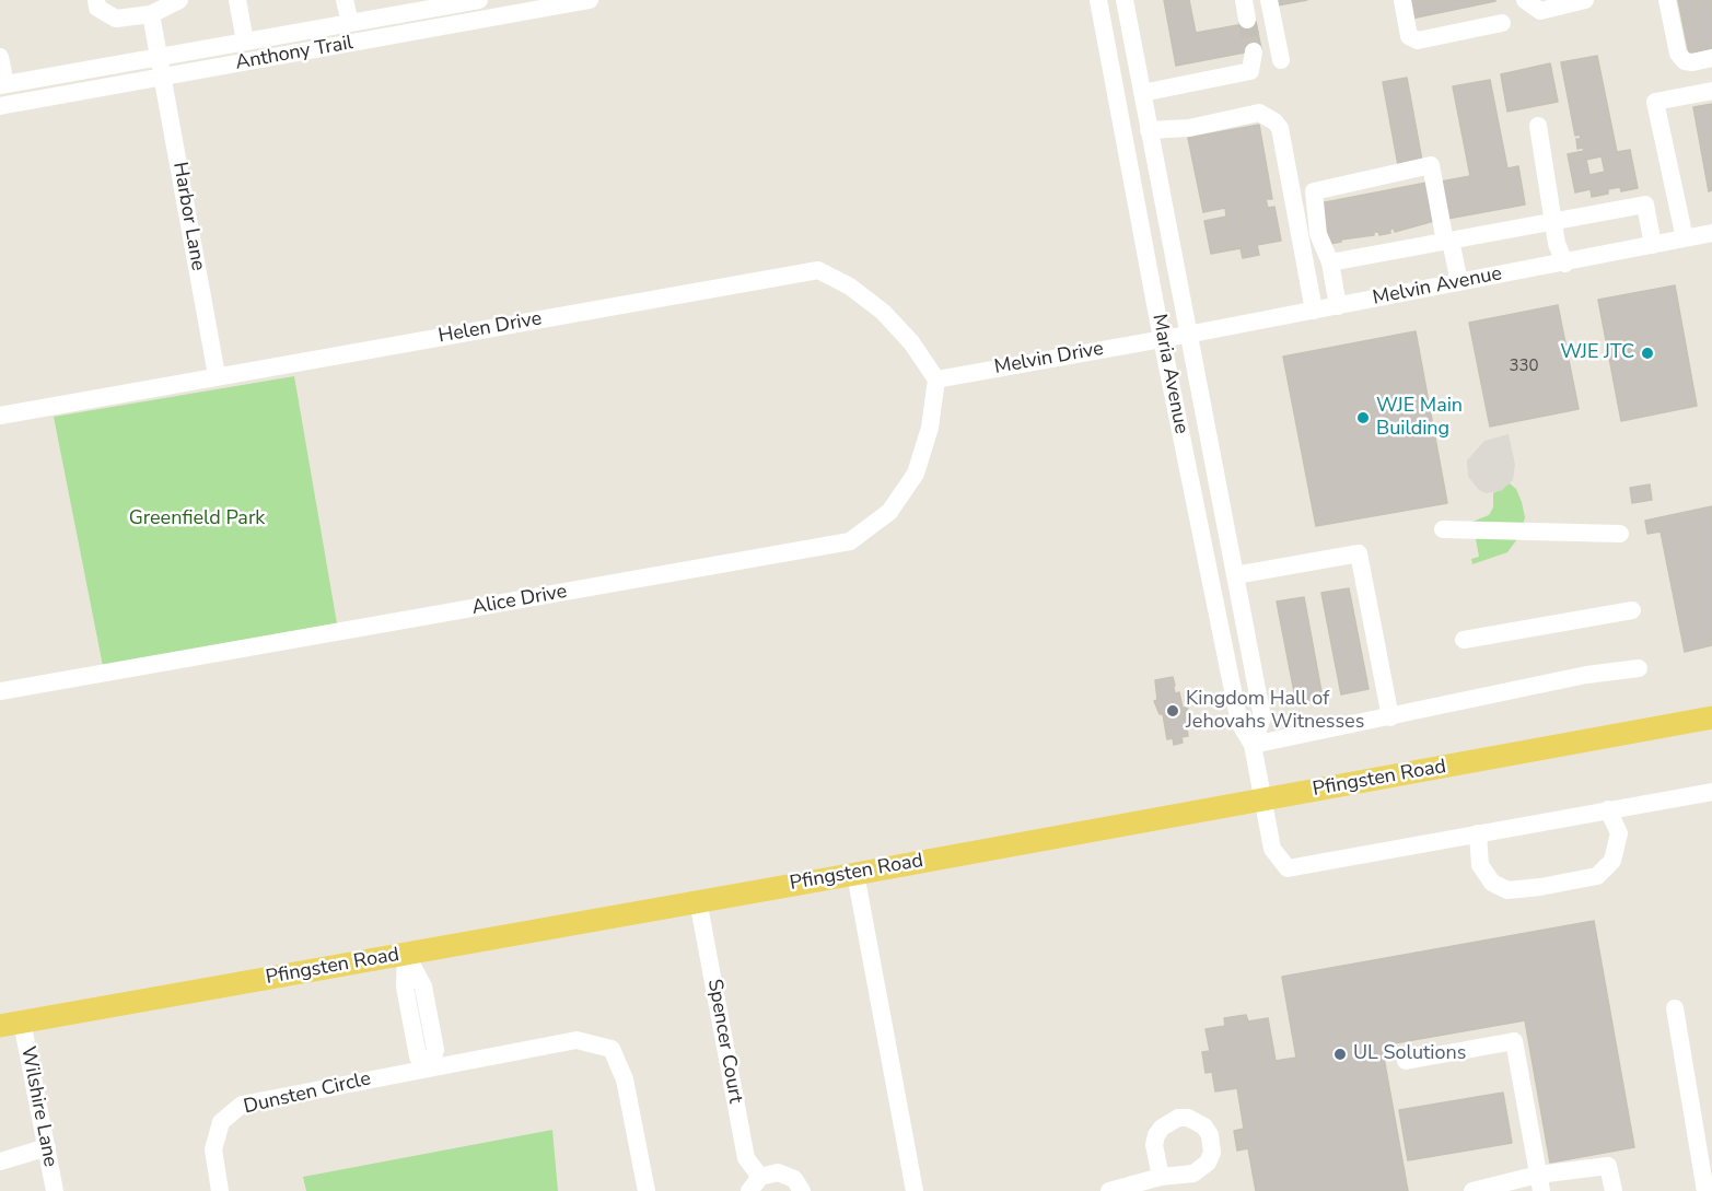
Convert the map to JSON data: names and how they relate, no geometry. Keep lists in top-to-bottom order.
{
  "streets": {
    "main road": ["Pfingsten Road"],
    "street": [
      "Anthony Trail",
      "Harbor Lane",
      "Melvin Avenue",
      "Helen Drive",
      "Melvin Drive",
      "Maria Avenue",
      "Alice Drive",
      "Spencer Court",
      "Dunsten Circle",
      "Wilshire Lane"
    ]
  },
  "crossings": [
    ["Anthony Trail", "Harbor Lane"],
    ["Harbor Lane", "Helen Drive"],
    ["Melvin Avenue", "Melvin Drive"],
    ["Melvin Avenue", "Maria Avenue"],
    ["Helen Drive", "Melvin Drive"],
    ["Helen Drive", "Alice Drive"],
    ["Melvin Drive", "Maria Avenue"],
    ["Melvin Drive", "Alice Drive"],
    ["Maria Avenue", "Pfingsten Road"],
    ["Pfingsten Road", "Spencer Court"],
    ["Pfingsten Road", "Wilshire Lane"]
  ],
  "parks": ["Greenfield Park"],
  "places": [
    "WJE JTC",
    "WJE Main Building",
    "Kingdom Hall of Jehovahs Witnesses",
    "UL Solutions"
  ],
  "house_numbers": ["330"]
}
